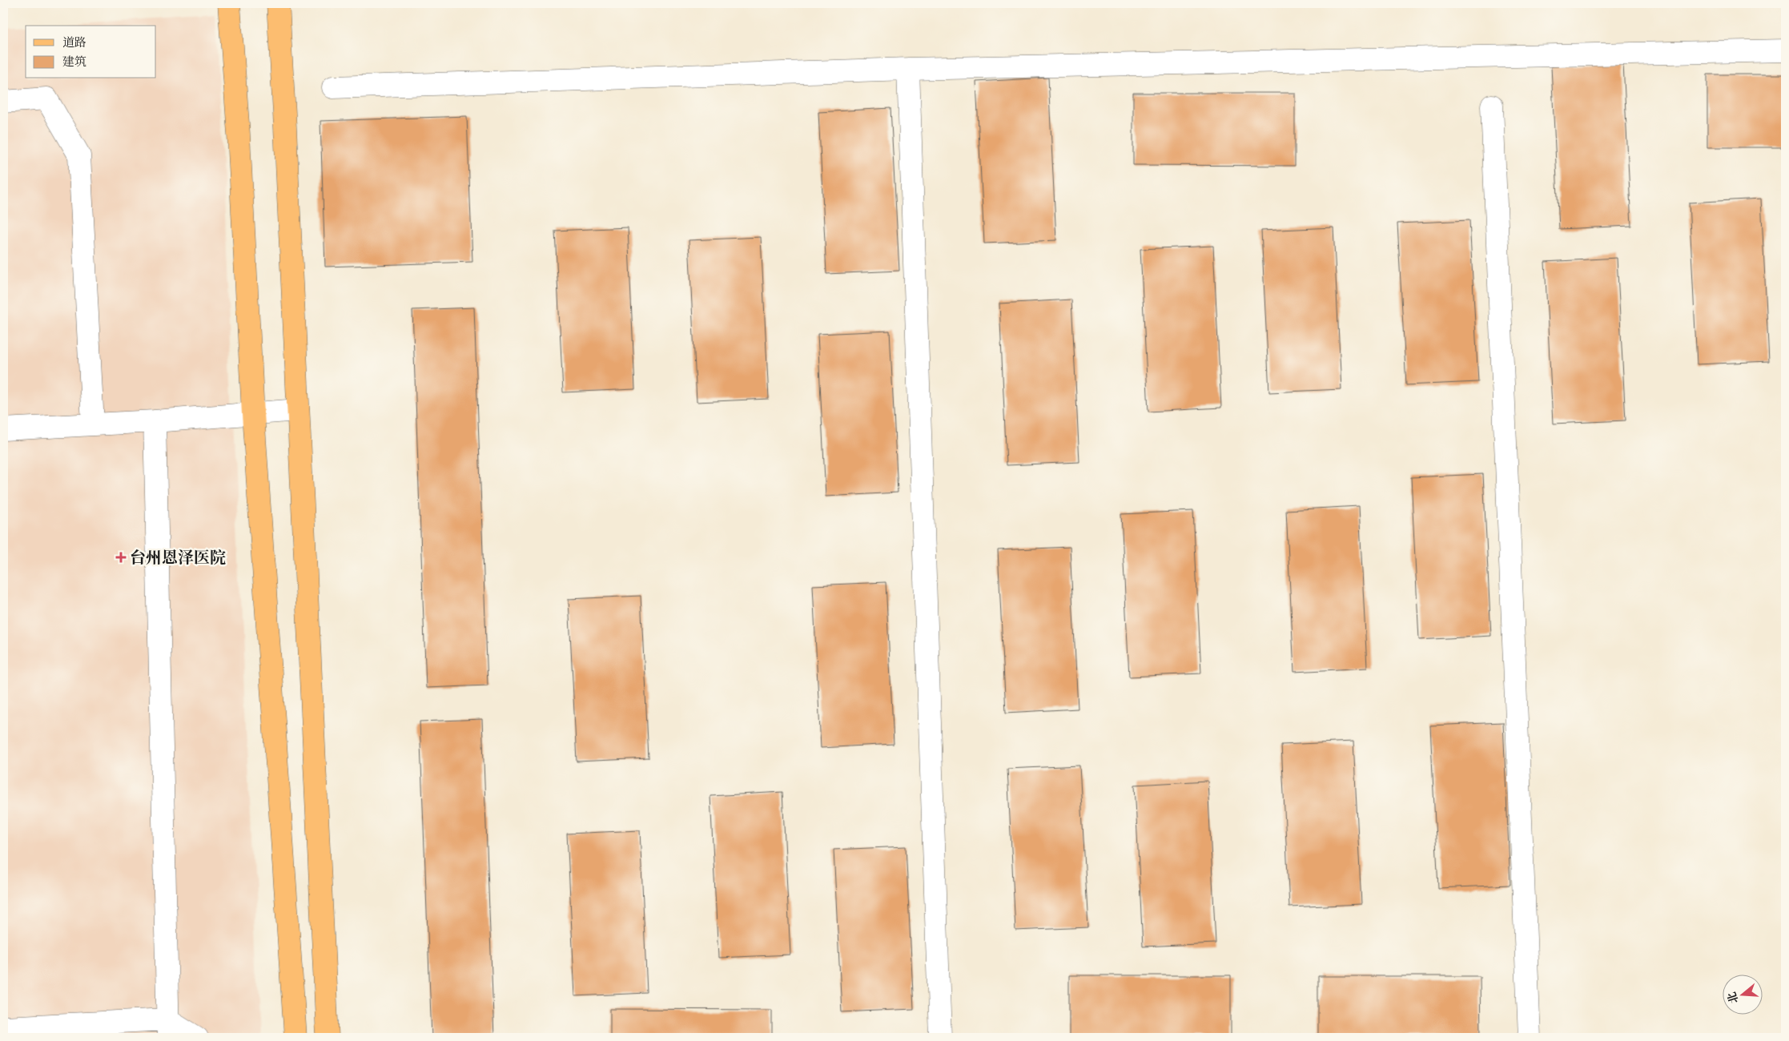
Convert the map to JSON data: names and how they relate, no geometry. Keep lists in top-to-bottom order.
{
  "places": {
    "health": ["台州恩泽医院"]
  },
  "legend": ["道路", "建筑"],
  "north": "left"
}
